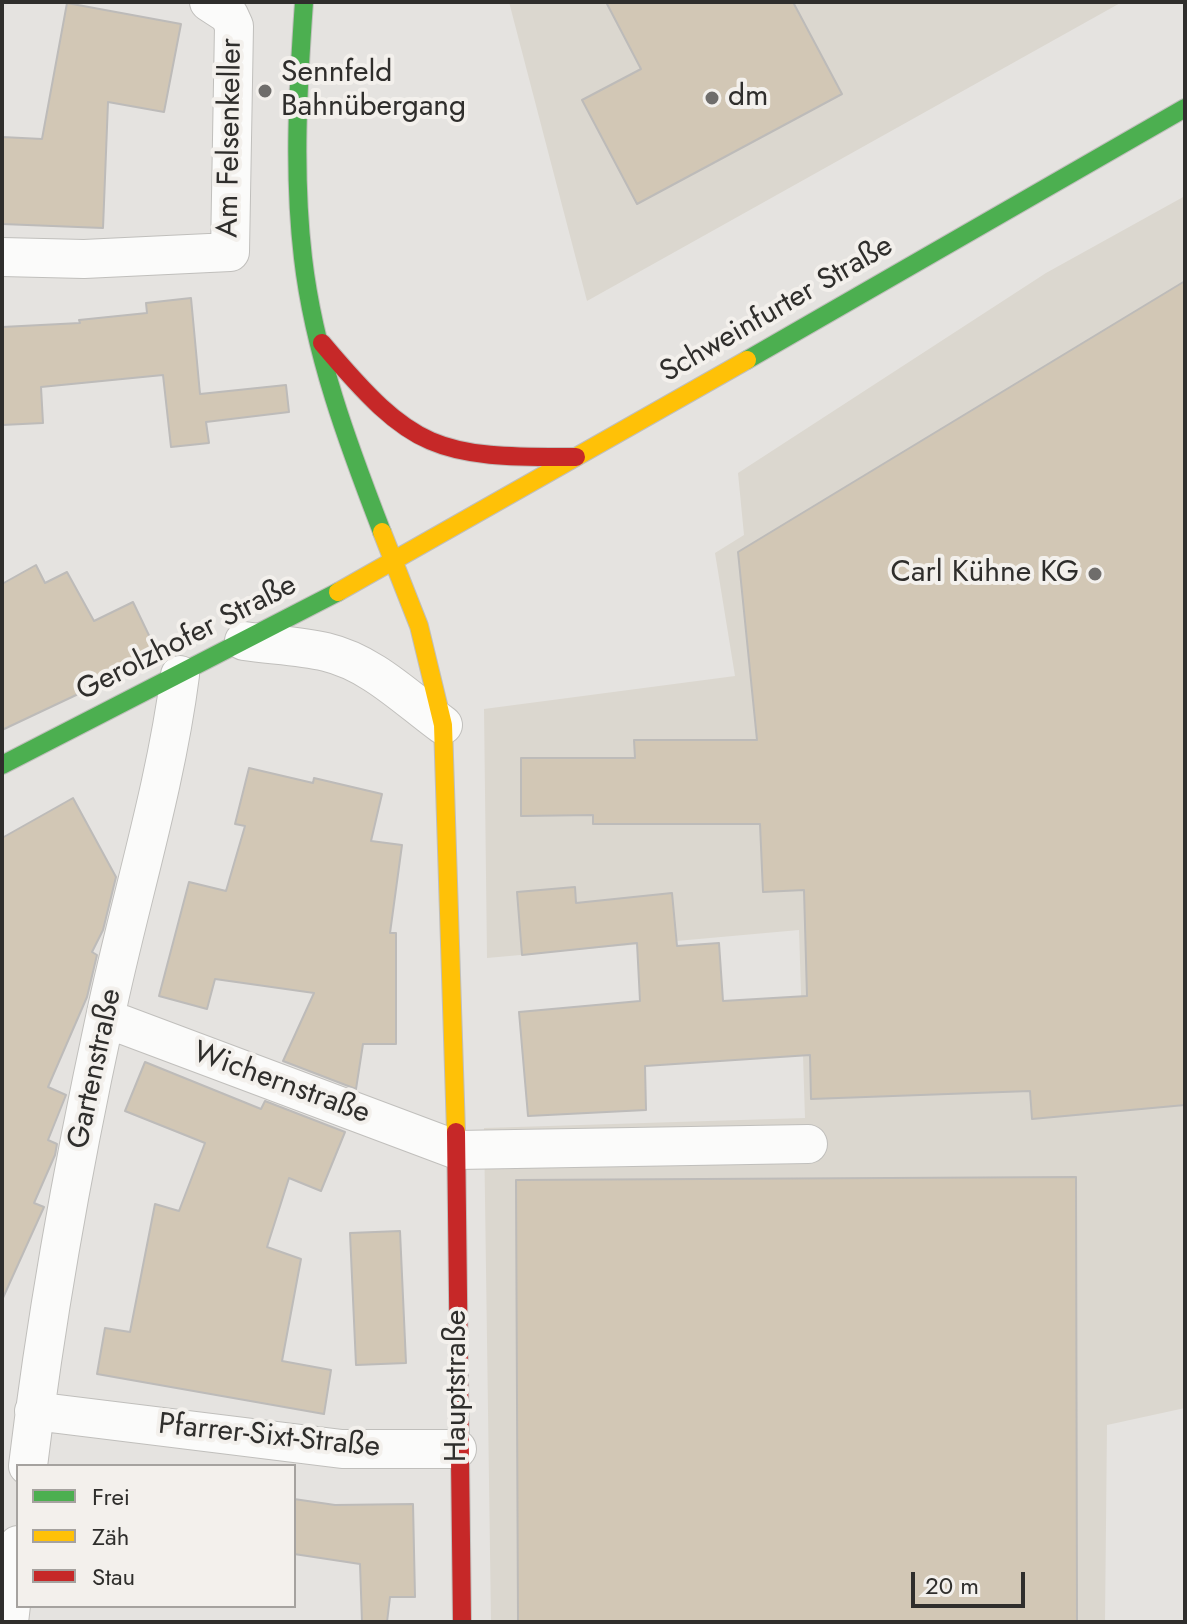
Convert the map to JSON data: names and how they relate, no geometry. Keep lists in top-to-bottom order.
{
  "streets": {
    "main road": ["Schweinfurter Straße", "Gerolzhofer Straße", "Hauptstraße"],
    "street": [
      "Am Felsenkeller",
      "Gartenstraße",
      "Wichernstraße",
      "Pfarrer-Sixt-Straße"
    ]
  },
  "crossings": [
    ["Schweinfurter Straße", "Gerolzhofer Straße"],
    ["Schweinfurter Straße", "Hauptstraße"],
    ["Gerolzhofer Straße", "Gartenstraße"],
    ["Gerolzhofer Straße", "Hauptstraße"],
    ["Gartenstraße", "Wichernstraße"],
    ["Gartenstraße", "Pfarrer-Sixt-Straße"],
    ["Wichernstraße", "Hauptstraße"],
    ["Hauptstraße", "Pfarrer-Sixt-Straße"]
  ],
  "places": ["Sennfeld Bahnübergang", "dm", "Carl Kühne KG"],
  "legend": ["Frei", "Zäh", "Stau"],
  "scale_bar": "20 m"
}
